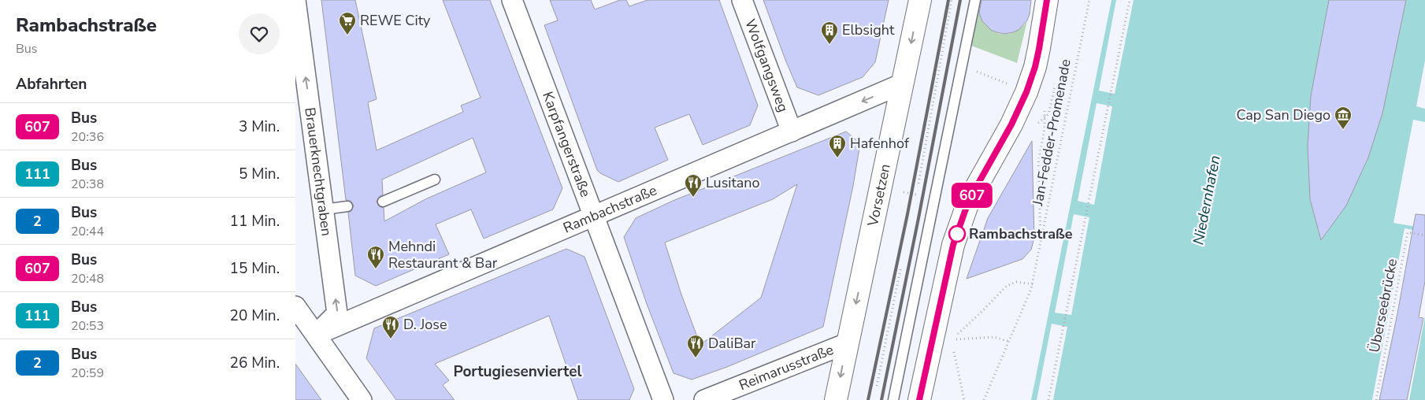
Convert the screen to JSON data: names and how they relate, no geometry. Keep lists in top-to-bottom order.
{
  "streets": {
    "main road": ["Vorsetzen"],
    "street": [
      "Wolfgangsweg",
      "Karpfangerstraße",
      "Brauerknechtgraben",
      "Rambachstraße",
      "Reimarusstraße"
    ],
    "path": ["Jan-Fedder-Promenade", "Überseebrücke"]
  },
  "crossings": [
    ["Wolfgangsweg", "Rambachstraße"],
    ["Karpfangerstraße", "Rambachstraße"],
    ["Brauerknechtgraben", "Rambachstraße"],
    ["Vorsetzen", "Rambachstraße"],
    ["Vorsetzen", "Reimarusstraße"]
  ],
  "one_way": ["Brauerknechtgraben"],
  "districts": ["Portugiesenviertel"],
  "water": ["Niedernhafen"],
  "places": {
    "supermarket": ["REWE City"],
    "building": ["Elbsight", "Hafenhof"],
    "museum": ["Cap San Diego"],
    "restaurant": [
      "Lusitano",
      "Mehndi Restaurant & Bar",
      "D. Jose",
      "DaliBar"
    ],
    "other": ["Rambachstraße"]
  },
  "lines": ["bus line 607"],
  "page": {
    "heading": [
      ["Rambachstraße", "Bus"],
      "Abfahrten"
    ],
    "on_map": "607",
    "list": [
      {
        "mark": "607",
        "name": "Bus",
        "note": "20:36",
        "value": "3 Min."
      },
      {
        "mark": "111",
        "name": "Bus",
        "note": "20:38",
        "value": "5 Min."
      },
      {
        "mark": "2",
        "name": "Bus",
        "note": "20:44",
        "value": "11 Min."
      },
      {
        "mark": "607",
        "name": "Bus",
        "note": "20:48",
        "value": "15 Min."
      },
      {
        "mark": "111",
        "name": "Bus",
        "note": "20:53",
        "value": "20 Min."
      },
      {
        "mark": "2",
        "name": "Bus",
        "note": "20:59",
        "value": "26 Min."
      }
    ]
  }
}
